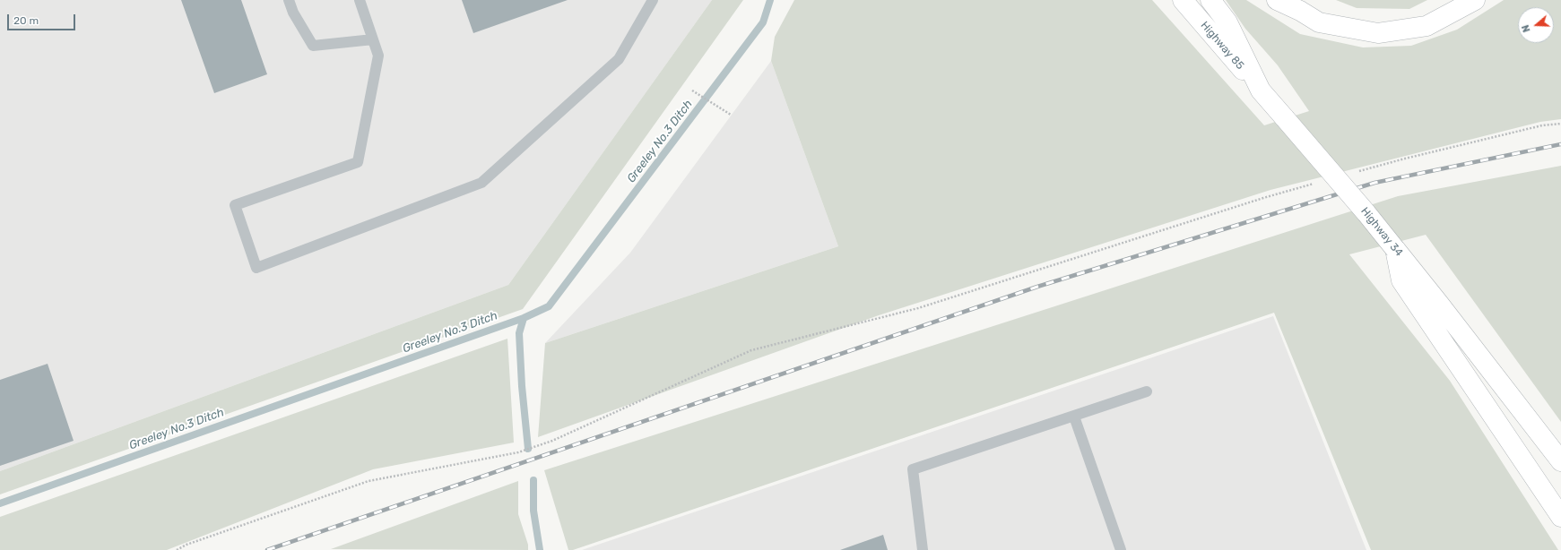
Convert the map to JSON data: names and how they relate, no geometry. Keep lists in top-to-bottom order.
{
  "streets": {
    "highway": ["Highway 85", "Highway 34"]
  },
  "crossings": [
    ["Highway 85", "Highway 34"]
  ],
  "water": ["Greeley No.3 Ditch"],
  "scale_bar": "20 m",
  "north": "left"
}
